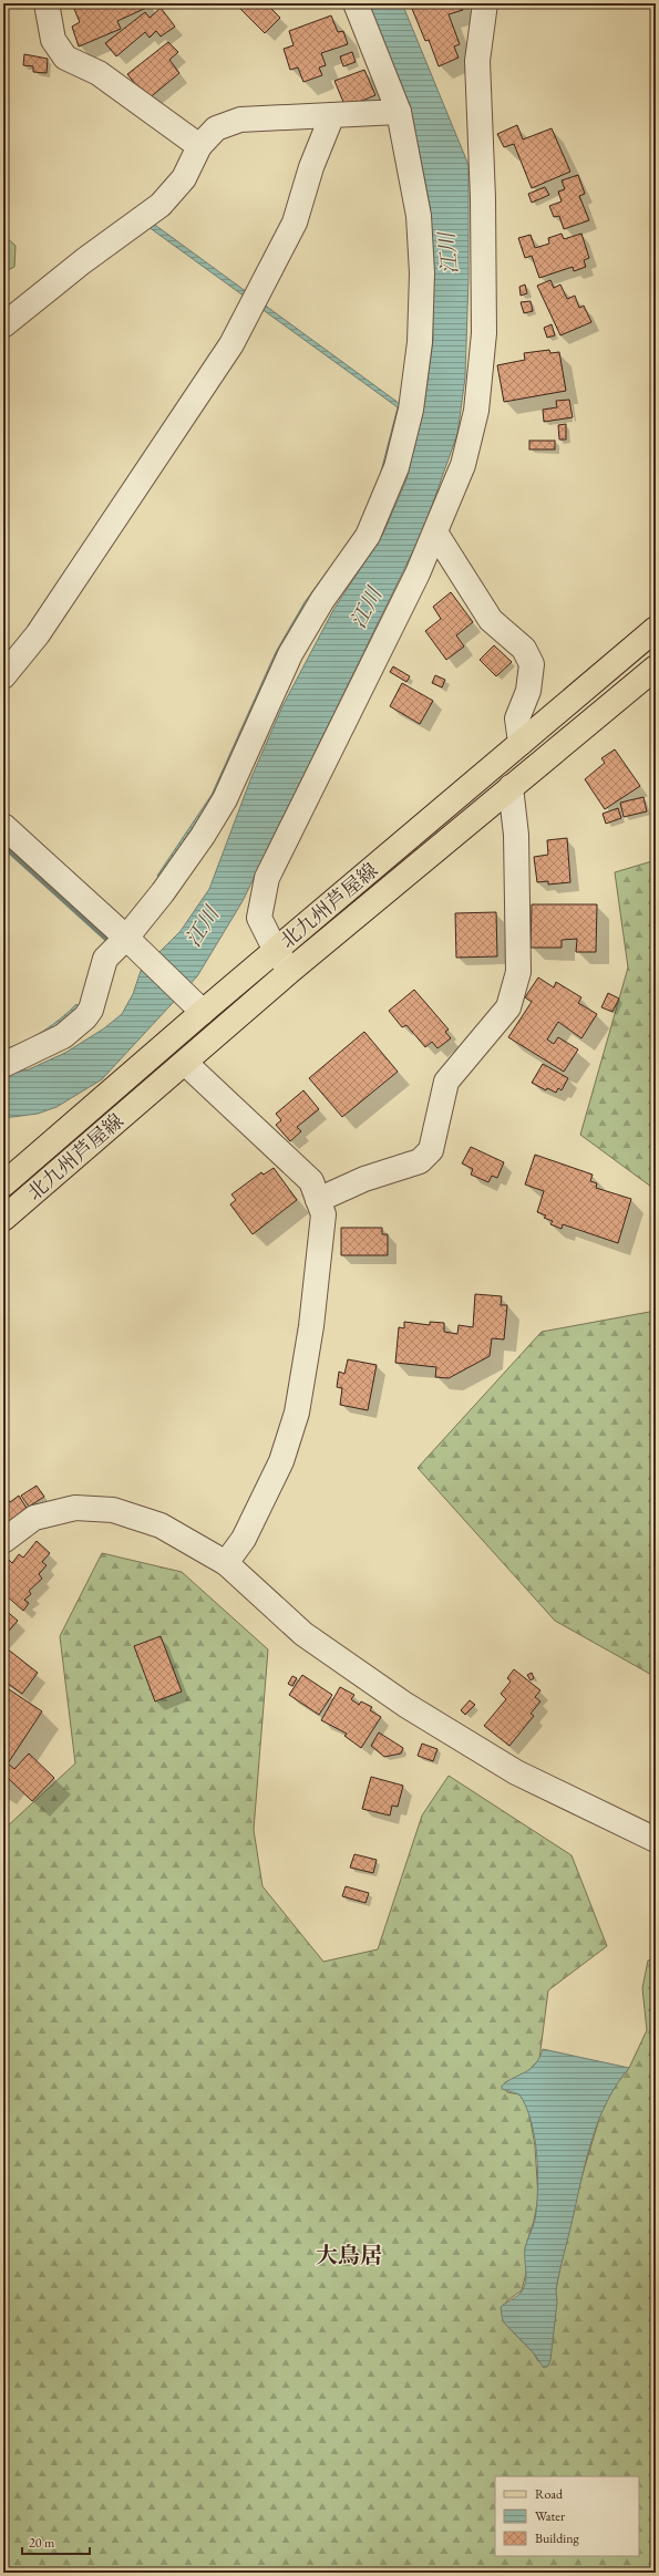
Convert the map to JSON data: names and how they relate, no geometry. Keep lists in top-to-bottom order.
{
  "streets": {
    "main road": ["北九州芦屋線"]
  },
  "districts": ["大鳥居"],
  "water": ["江川"],
  "legend": ["Road", "Water", "Building"],
  "scale_bar": "20 m"
}
